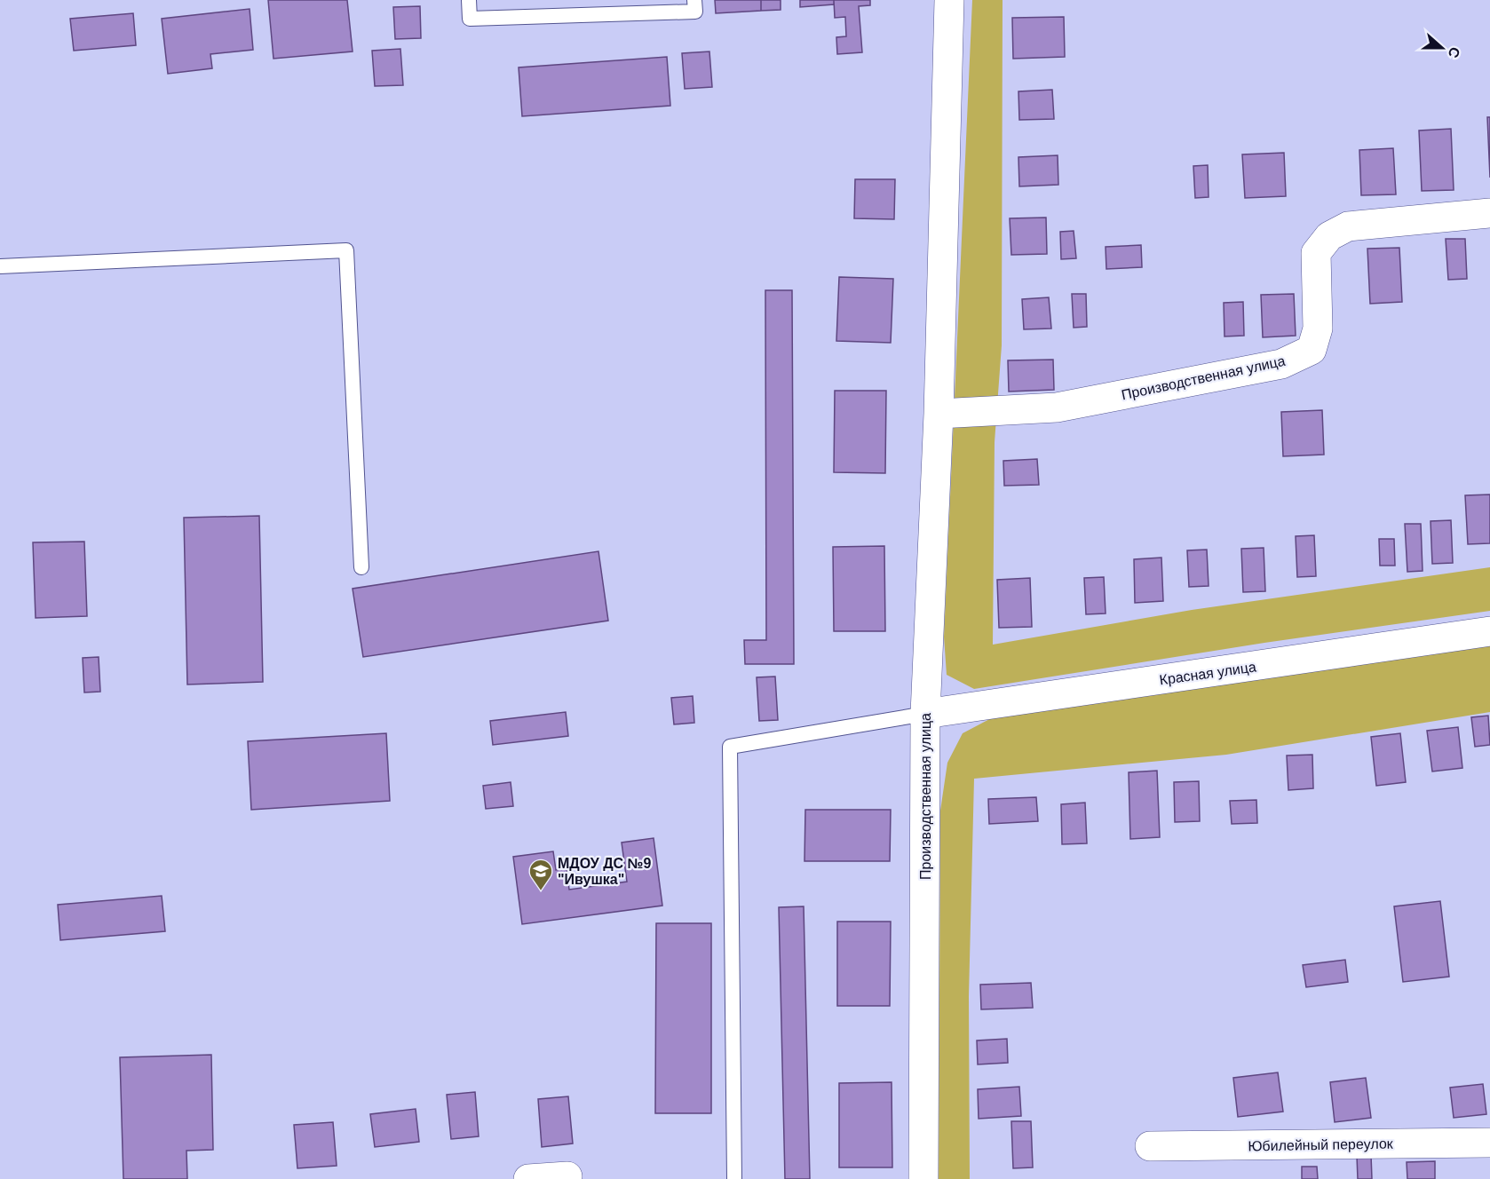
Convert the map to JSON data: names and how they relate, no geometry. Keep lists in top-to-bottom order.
{
  "streets": {
    "street": ["Производственная улица", "Красная улица", "Юбилейный переулок"]
  },
  "crossings": [
    ["Производственная улица", "Красная улица"]
  ],
  "places": {
    "school or university": ["МДОУ ДС №9 \"Ивушка\""]
  },
  "north": "right"
}
